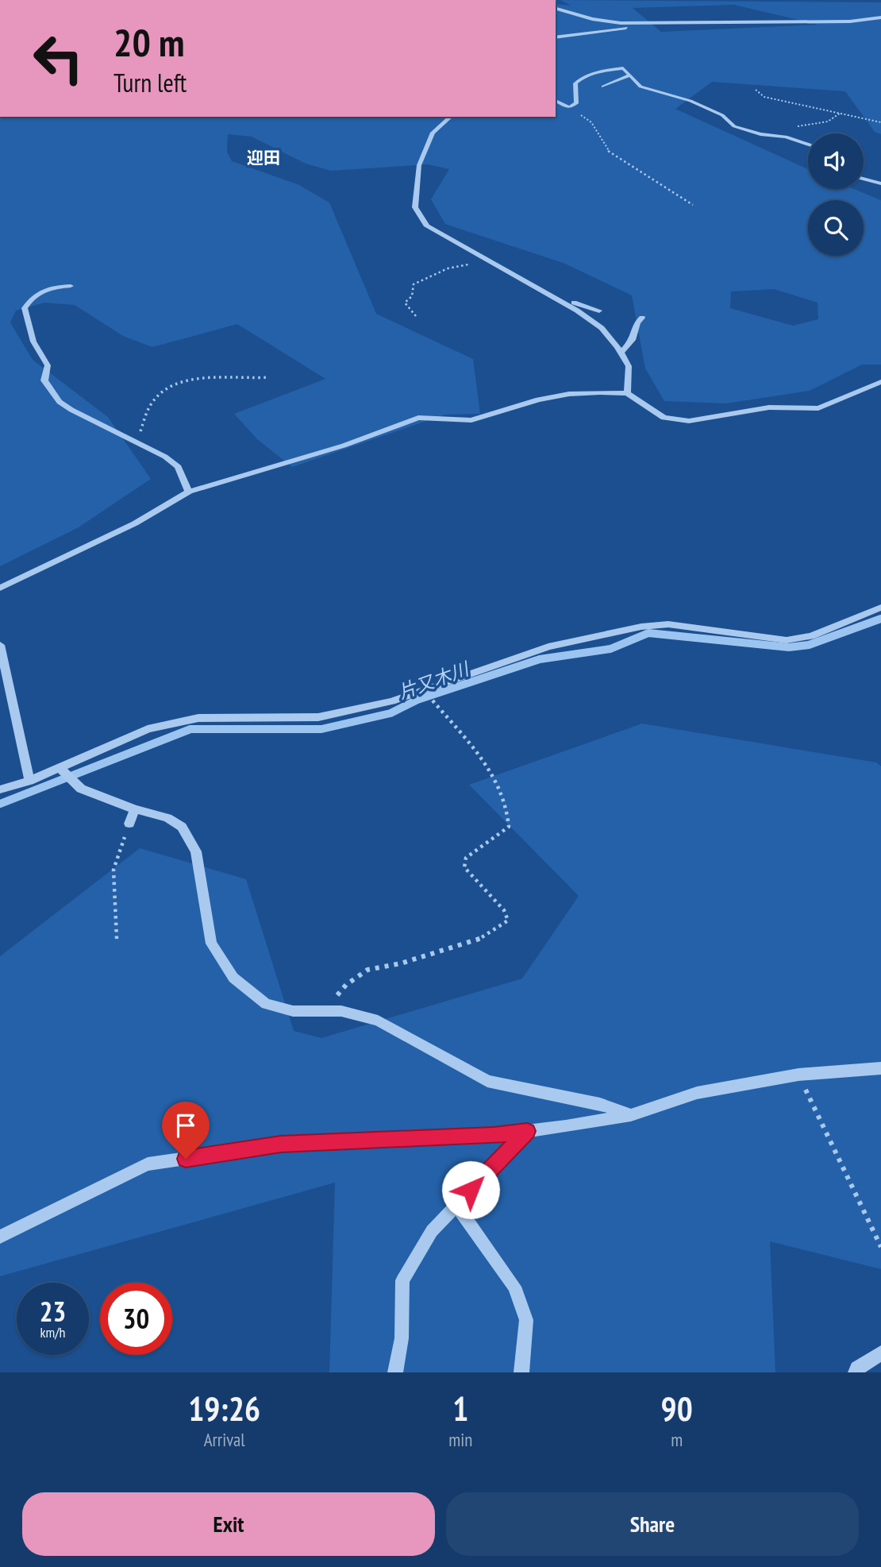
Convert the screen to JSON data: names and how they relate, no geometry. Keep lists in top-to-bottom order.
{
  "districts": ["迎田"],
  "water": ["片又木川"],
  "page": {
    "turn": ["20 m", "Turn left"],
    "speed": "23 km/h",
    "limit": "30",
    "eta": [
      "19:26",
      "Arrival",
      "1",
      "min",
      "90",
      "m"
    ],
    "buttons": ["Exit", "Share"]
  }
}
